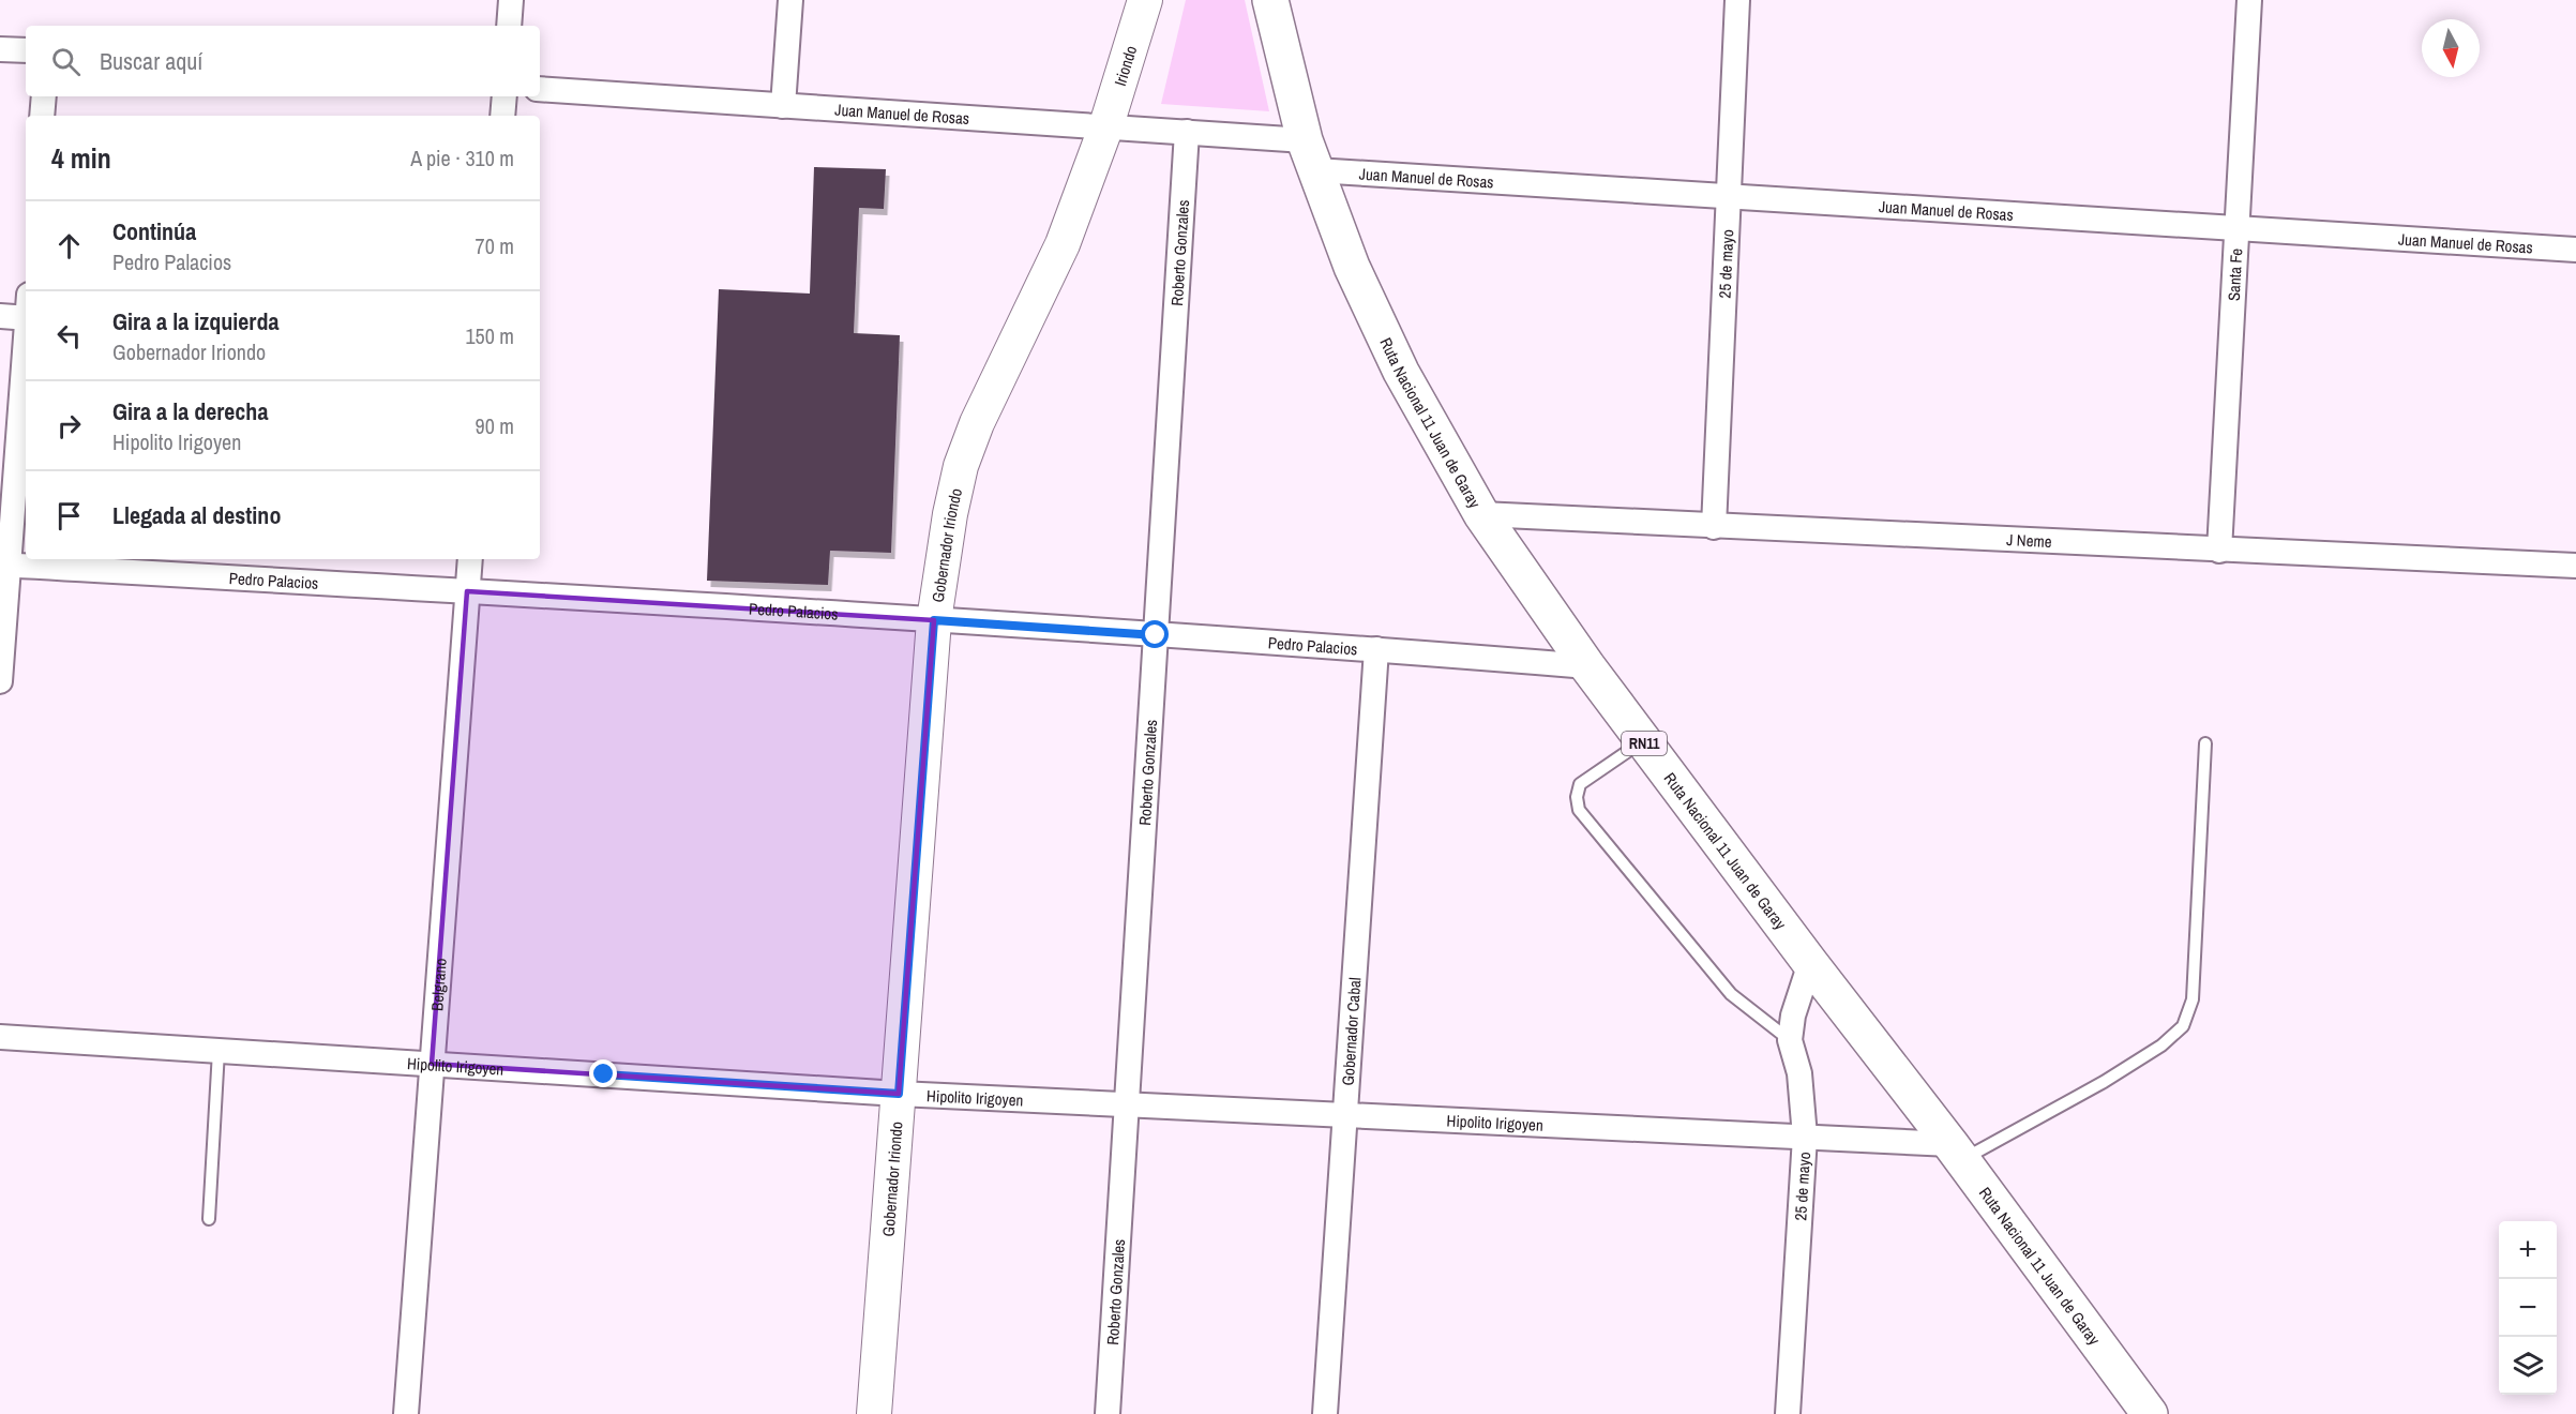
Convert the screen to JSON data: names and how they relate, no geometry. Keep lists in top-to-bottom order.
{
  "streets": {
    "highway": ["Ruta Nacional 11 Juan de Garay", "RN11"],
    "main road": ["Iriondo", "Gobernador Iriondo"],
    "street": [
      "Juan Manuel de Rosas",
      "Roberto Gonzales",
      "25 de mayo",
      "Santa Fe",
      "J Neme",
      "Pedro Palacios",
      "Belgrano",
      "Gobernador Cabal",
      "Hipolito Irigoyen"
    ]
  },
  "crossings": [
    ["Iriondo", "Juan Manuel de Rosas"],
    ["Iriondo", "Gobernador Iriondo"],
    ["Juan Manuel de Rosas", "Roberto Gonzales"],
    ["Juan Manuel de Rosas", "25 de mayo"],
    ["Juan Manuel de Rosas", "Santa Fe"],
    ["Juan Manuel de Rosas", "Ruta Nacional 11 Juan de Garay"],
    ["Juan Manuel de Rosas", "Gobernador Iriondo"],
    ["Roberto Gonzales", "Pedro Palacios"],
    ["Roberto Gonzales", "Hipolito Irigoyen"],
    ["25 de mayo", "Ruta Nacional 11 Juan de Garay"],
    ["25 de mayo", "J Neme"],
    ["25 de mayo", "Hipolito Irigoyen"],
    ["Santa Fe", "J Neme"],
    ["Ruta Nacional 11 Juan de Garay", "J Neme"],
    ["Ruta Nacional 11 Juan de Garay", "Pedro Palacios"],
    ["Ruta Nacional 11 Juan de Garay", "Hipolito Irigoyen"],
    ["Gobernador Iriondo", "Pedro Palacios"],
    ["Gobernador Iriondo", "Hipolito Irigoyen"],
    ["Pedro Palacios", "Belgrano"],
    ["Pedro Palacios", "Gobernador Cabal"],
    ["Belgrano", "Hipolito Irigoyen"],
    ["Gobernador Cabal", "Hipolito Irigoyen"]
  ],
  "north": "bottom",
  "page": {
    "search": "Buscar aquí",
    "heading": ["4 min", "A pie · 310 m"],
    "list": [
      ["Continúa", "Pedro Palacios", "70 m"],
      ["Gira a la izquierda", "Gobernador Iriondo", "150 m"],
      ["Gira a la derecha", "Hipolito Irigoyen", "90 m"],
      "Llegada al destino"
    ],
    "map_buttons": ["+", "−"]
  }
}
